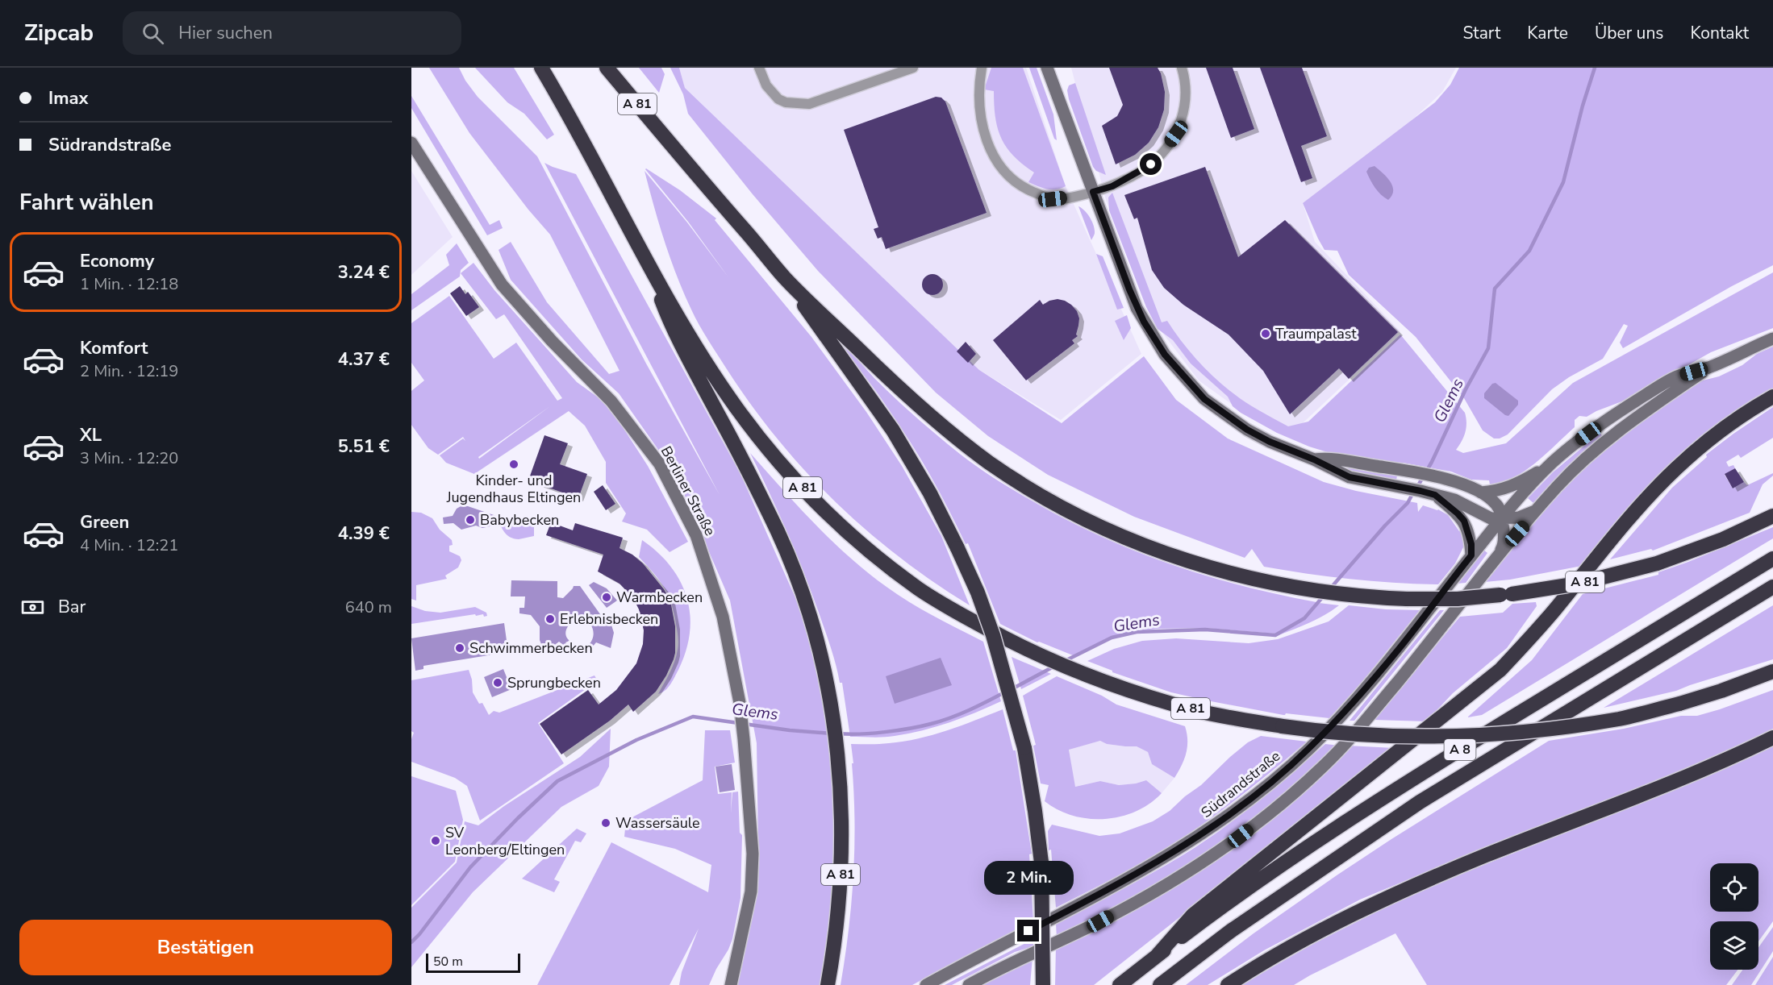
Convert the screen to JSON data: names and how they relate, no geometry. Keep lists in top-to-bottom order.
{
  "streets": {
    "highway": ["A 81", "A 8"],
    "main road": ["Berliner Straße", "Südrandstraße"]
  },
  "water": ["Glems"],
  "places": [
    "Traumpalast",
    "Kinder- und Jugendhaus Eltingen",
    "Babybecken",
    "Warmbecken",
    "Erlebnisbecken",
    "Schwimmerbecken",
    "Sprungbecken",
    "Wassersäule",
    "SV Leonberg/Eltingen"
  ],
  "scale_bar": "50 m",
  "page": {
    "header": "Zipcab",
    "search": "Hier suchen",
    "nav": [
      "Start",
      "Karte",
      "Über uns",
      "Kontakt"
    ],
    "banner": ["Imax", "Südrandstraße"],
    "heading": "Fahrt wählen",
    "list": [
      {
        "name": "Economy",
        "note": "1 Min. · 12:18",
        "value": "3.24 €"
      },
      {
        "name": "Komfort",
        "note": "2 Min. · 12:19",
        "value": "4.37 €"
      },
      {
        "name": "XL",
        "note": "3 Min. · 12:20",
        "value": "5.51 €"
      },
      {
        "name": "Green",
        "note": "4 Min. · 12:21",
        "value": "4.39 €"
      }
    ],
    "pay": ["Bar", "640 m"],
    "bubble": "2 Min.",
    "buttons": "Bestätigen",
    "scale": "50 m"
  }
}
